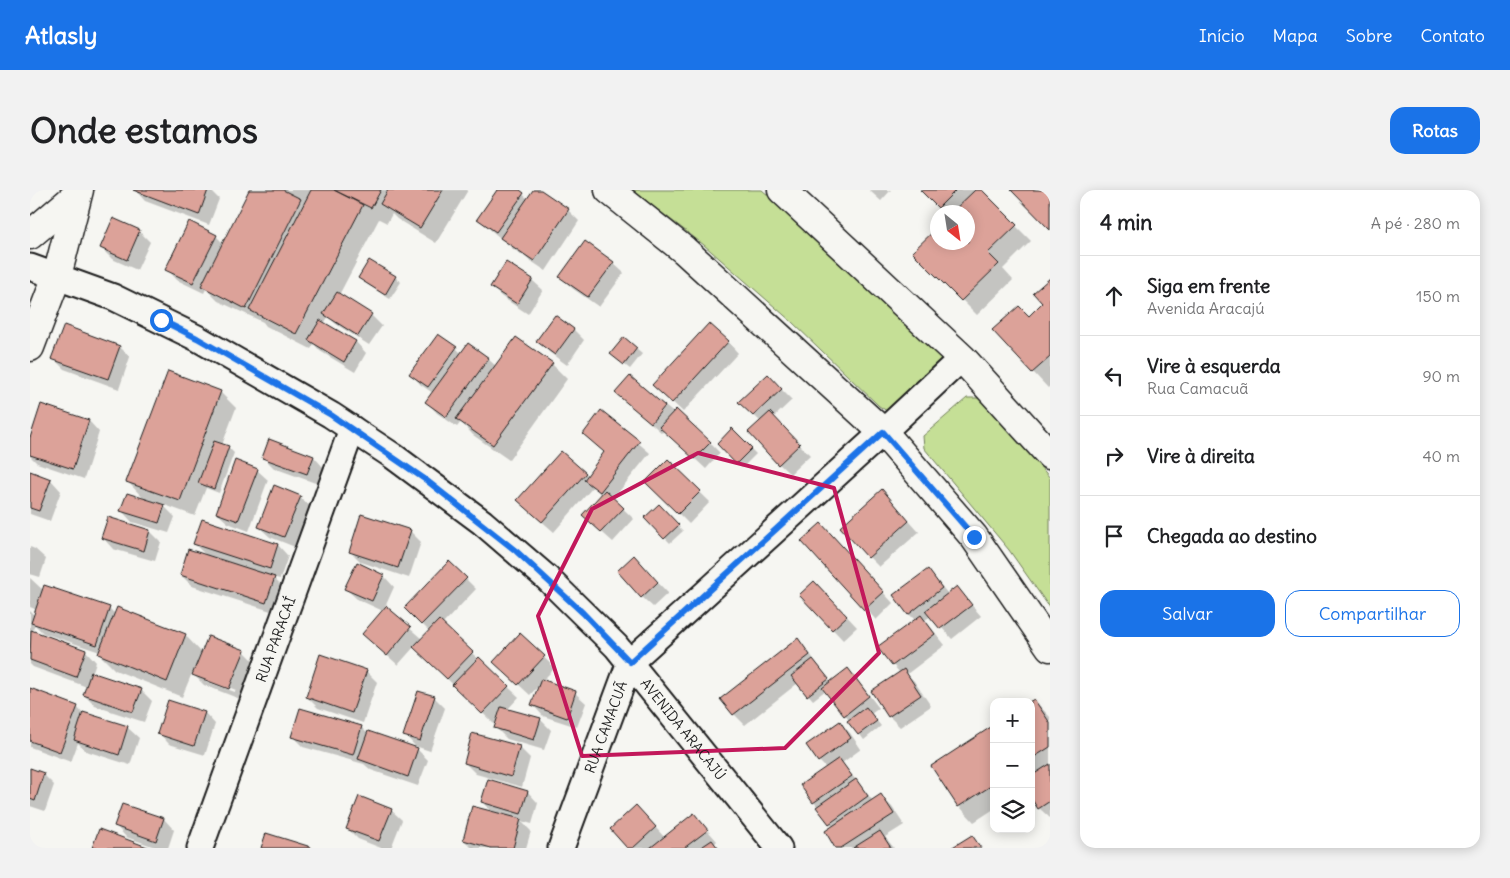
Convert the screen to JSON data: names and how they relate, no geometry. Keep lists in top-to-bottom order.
{
  "streets": {
    "street": ["RUA PARACAÍ", "RUA CAMACUÃ", "AVENIDA ARACAJÚ"]
  },
  "crossings": [
    ["RUA PARACAÍ", "AVENIDA ARACAJÚ"],
    ["RUA CAMACUÃ", "AVENIDA ARACAJÚ"]
  ],
  "north": "bottom right",
  "page": {
    "header": "Atlasly",
    "nav": [
      "Início",
      "Mapa",
      "Sobre",
      "Contato"
    ],
    "buttons": [
      "Rotas",
      ["Salvar", "Compartilhar"]
    ],
    "title": "Onde estamos",
    "heading": ["4 min", "A pé · 280 m"],
    "list": [
      ["Siga em frente", "Avenida Aracajú", "150 m"],
      ["Vire à esquerda", "Rua Camacuã", "90 m"],
      ["Vire à direita", "40 m"],
      "Chegada ao destino"
    ],
    "map_buttons": ["+", "−"]
  }
}
